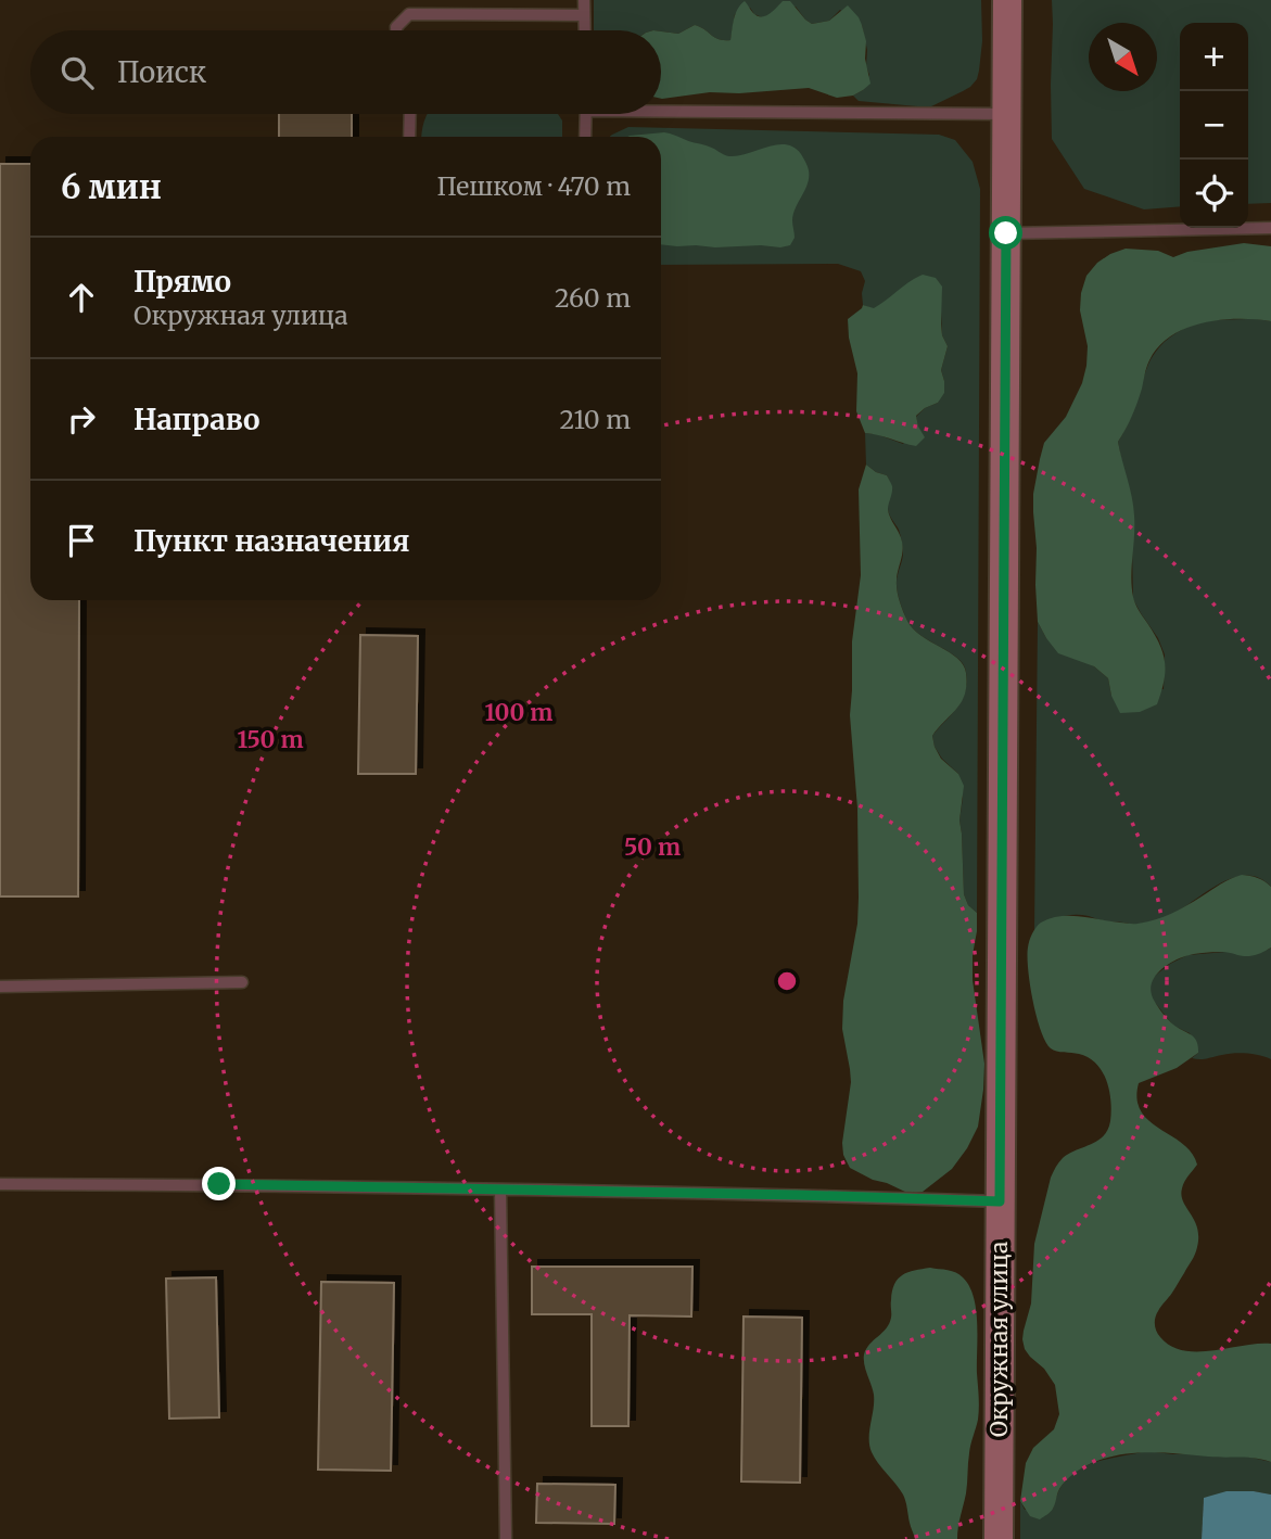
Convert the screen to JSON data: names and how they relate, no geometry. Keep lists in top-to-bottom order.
{
  "streets": {
    "main road": ["Окружная улица"]
  },
  "north": "bottom right",
  "page": {
    "map_buttons": ["+", "−"],
    "search": "Поиск",
    "heading": ["6 мин", "Пешком · 470 m"],
    "list": [
      ["Прямо", "Окружная улица", "260 m"],
      ["Направо", "210 m"],
      "Пункт назначения"
    ]
  },
  "rings": ["100 m", "150 m", "50 m"]
}
